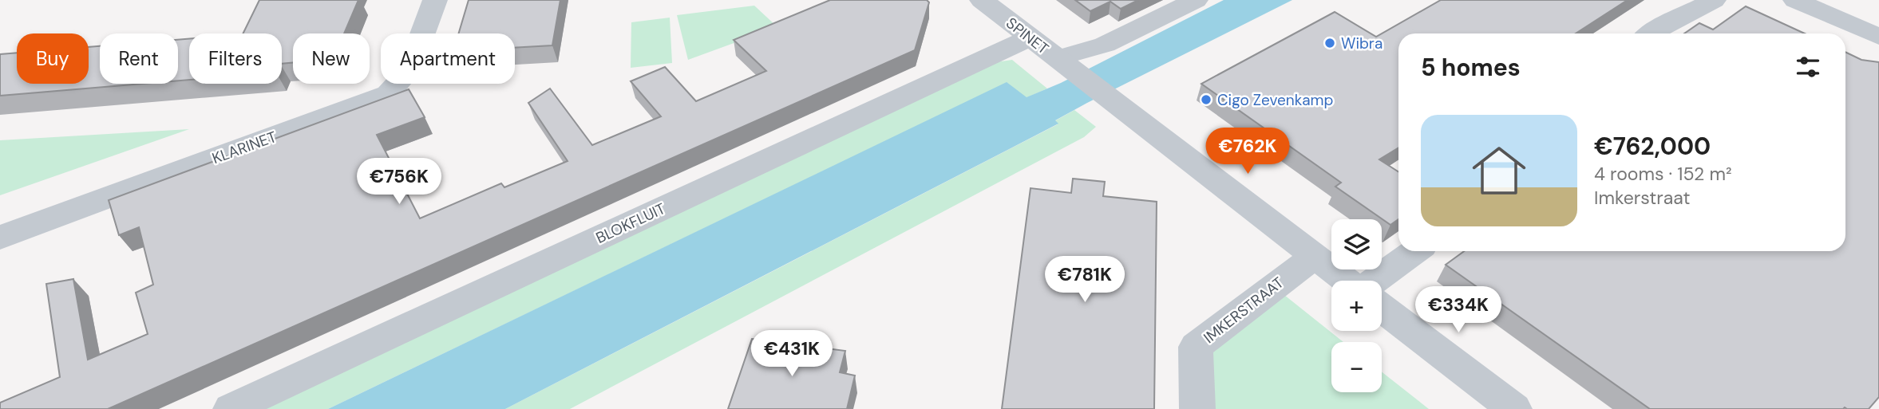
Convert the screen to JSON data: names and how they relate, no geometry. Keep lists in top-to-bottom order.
{
  "streets": {
    "street": [
      "SPINET",
      "KLARINET",
      "BLOKFLUIT",
      "IMKERSTRAAT"
    ]
  },
  "crossings": [
    ["SPINET", "BLOKFLUIT"],
    ["SPINET", "IMKERSTRAAT"]
  ],
  "places": ["Wibra", "Cigo Zevenkamp"],
  "page": {
    "chip": [
      "Buy",
      "Rent",
      "Filters",
      "New",
      "Apartment"
    ],
    "heading": "5 homes",
    "list": [
      {
        "name": "€762,000",
        "note": "4 rooms · 152 m² · Imkerstraat"
      }
    ],
    "price": [
      "€762K",
      "€756K",
      "€781K",
      "€334K",
      "€431K"
    ],
    "map_buttons": ["+", "−"]
  }
}
